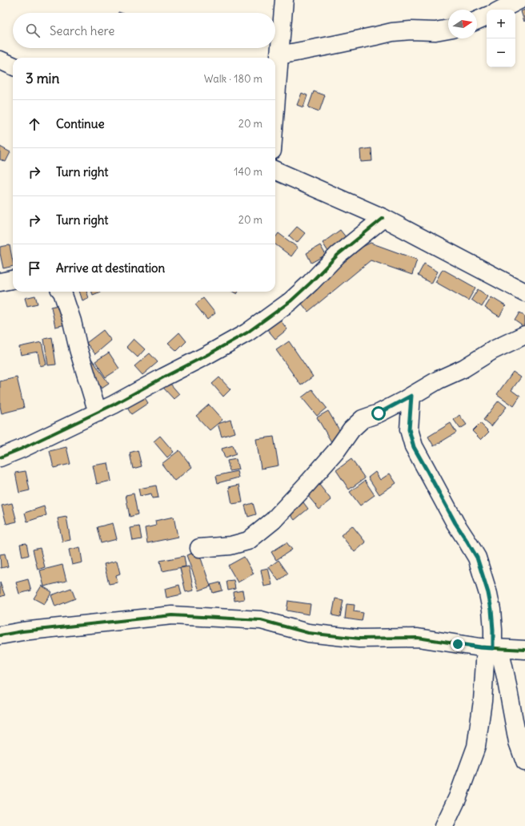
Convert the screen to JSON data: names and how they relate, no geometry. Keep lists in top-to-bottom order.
{
  "north": "right",
  "page": {
    "map_buttons": ["+", "−"],
    "search": "Search here",
    "heading": ["3 min", "Walk · 180 m"],
    "list": [
      ["Continue", "20 m"],
      ["Turn right", "140 m"],
      ["Turn right", "20 m"],
      "Arrive at destination"
    ]
  }
}
